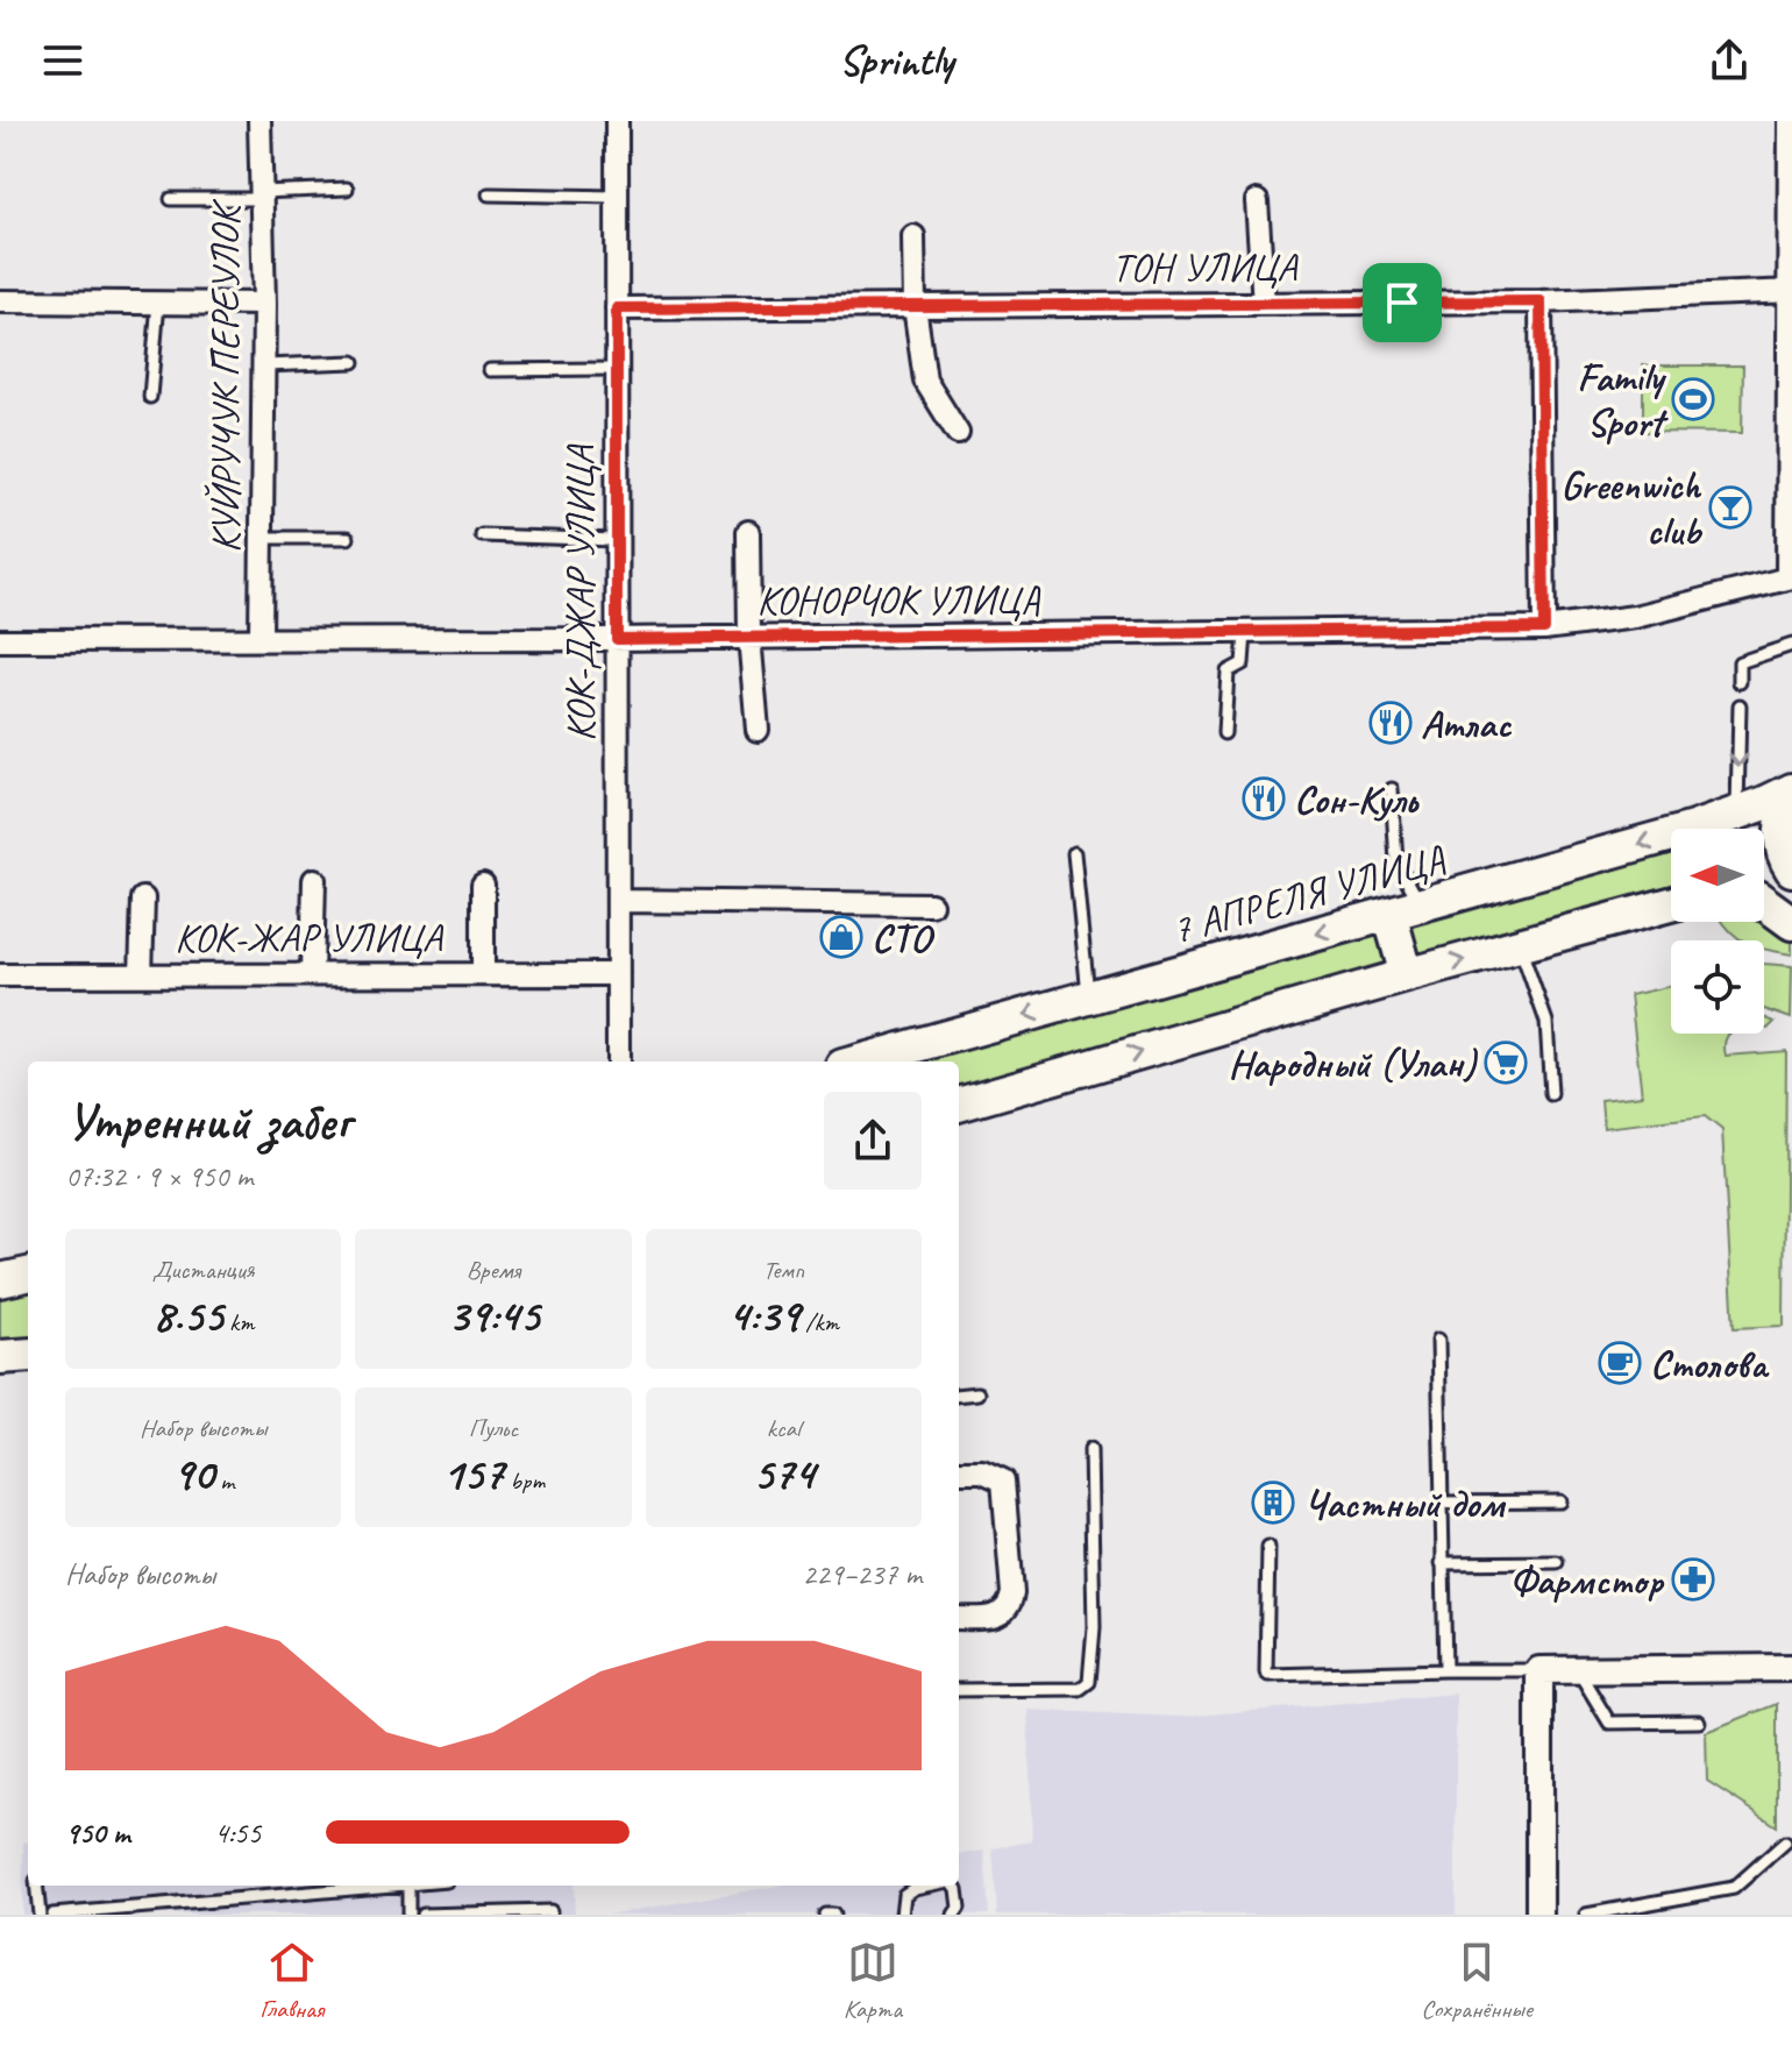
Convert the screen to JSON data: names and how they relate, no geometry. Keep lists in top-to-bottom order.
{
  "streets": {
    "main road": ["7 АПРЕЛЯ УЛИЦА"],
    "street": [
      "ТОН УЛИЦА",
      "КУЙРУЧУК ПЕРЕУЛОК",
      "КОК-ДЖАР УЛИЦА",
      "КОНОРЧОК УЛИЦА",
      "КОК-ЖАР УЛИЦА"
    ]
  },
  "crossings": [
    ["ТОН УЛИЦА", "КОК-ДЖАР УЛИЦА"],
    ["КУЙРУЧУК ПЕРЕУЛОК", "КОНОРЧОК УЛИЦА"],
    ["КОК-ДЖАР УЛИЦА", "КОНОРЧОК УЛИЦА"],
    ["КОК-ДЖАР УЛИЦА", "КОК-ЖАР УЛИЦА"]
  ],
  "places": {
    "sports": ["Family Sport"],
    "bar": ["Greenwich club"],
    "restaurant": ["Атлас", "Сон-Куль"],
    "shop": ["СТО"],
    "supermarket": ["Народный (Улан)"],
    "cafe": ["Столова"],
    "building": ["Частный дом"],
    "pharmacy": ["Фармстор"]
  },
  "north": "left",
  "page": {
    "header": "Sprintly",
    "heading": ["Утренний забег", "07:32 · 9 × 950 m"],
    "stats": [
      ["Дистанция", "8.55 km"],
      ["Время", "39:45"],
      ["Темп", "4:39 /km"],
      ["Набор высоты", "90 m"],
      ["Пульс", "157 bpm"],
      ["kcal", "574"]
    ],
    "chart": ["Набор высоты", "229–237 m"],
    "list": [
      {
        "name": "950 m",
        "note": "4:55"
      }
    ],
    "tabs": ["Главная", "Карта", "Сохранённые"]
  }
}
